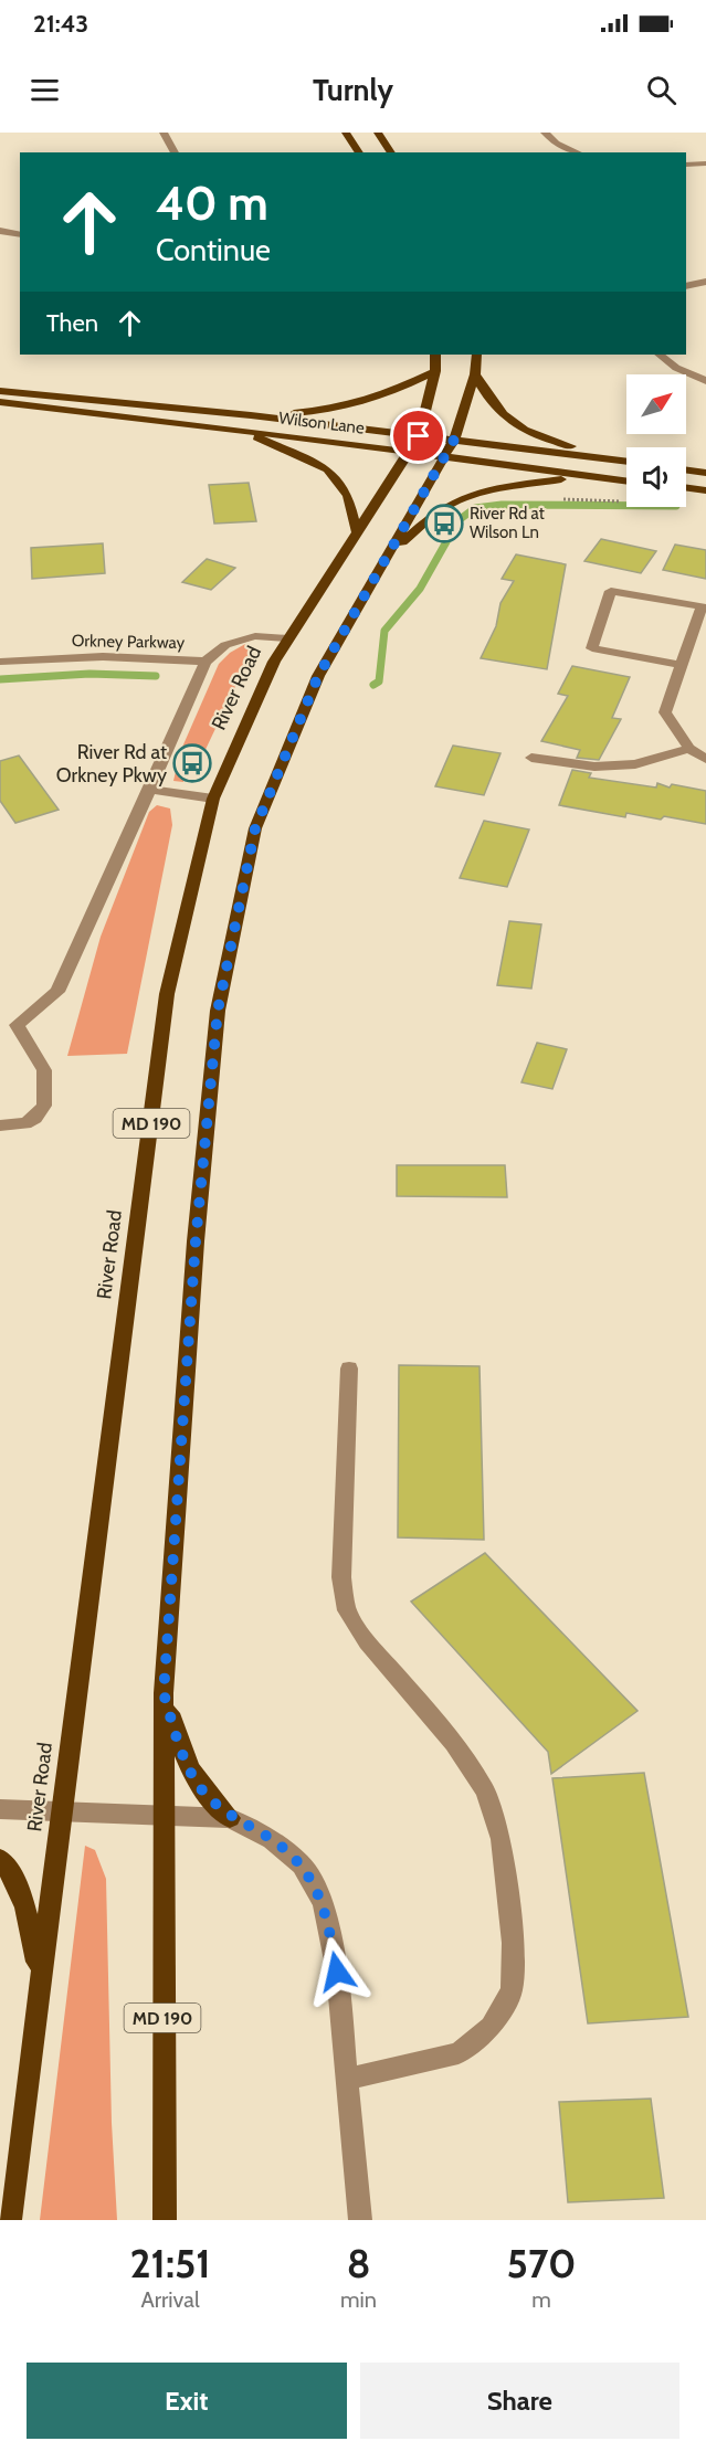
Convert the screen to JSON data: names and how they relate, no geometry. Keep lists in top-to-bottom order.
{
  "streets": {
    "main road": ["Wilson Lane", "River Road", "MD 190"],
    "street": ["Orkney Parkway"]
  },
  "crossings": [
    ["Wilson Lane", "River Road"],
    ["Wilson Lane", "MD 190"],
    ["Orkney Parkway", "River Road"]
  ],
  "places": {
    "bus stop": ["River Rd at Wilson Ln", "River Rd at Orkney Pkwy"]
  },
  "north": "top right",
  "page": {
    "status": "21:43",
    "header": "Turnly",
    "turn": ["40 m", "Continue"],
    "then": "Then",
    "eta": [
      "21:51",
      "Arrival",
      "8",
      "min",
      "570",
      "m"
    ],
    "buttons": ["Exit", "Share"]
  }
}
